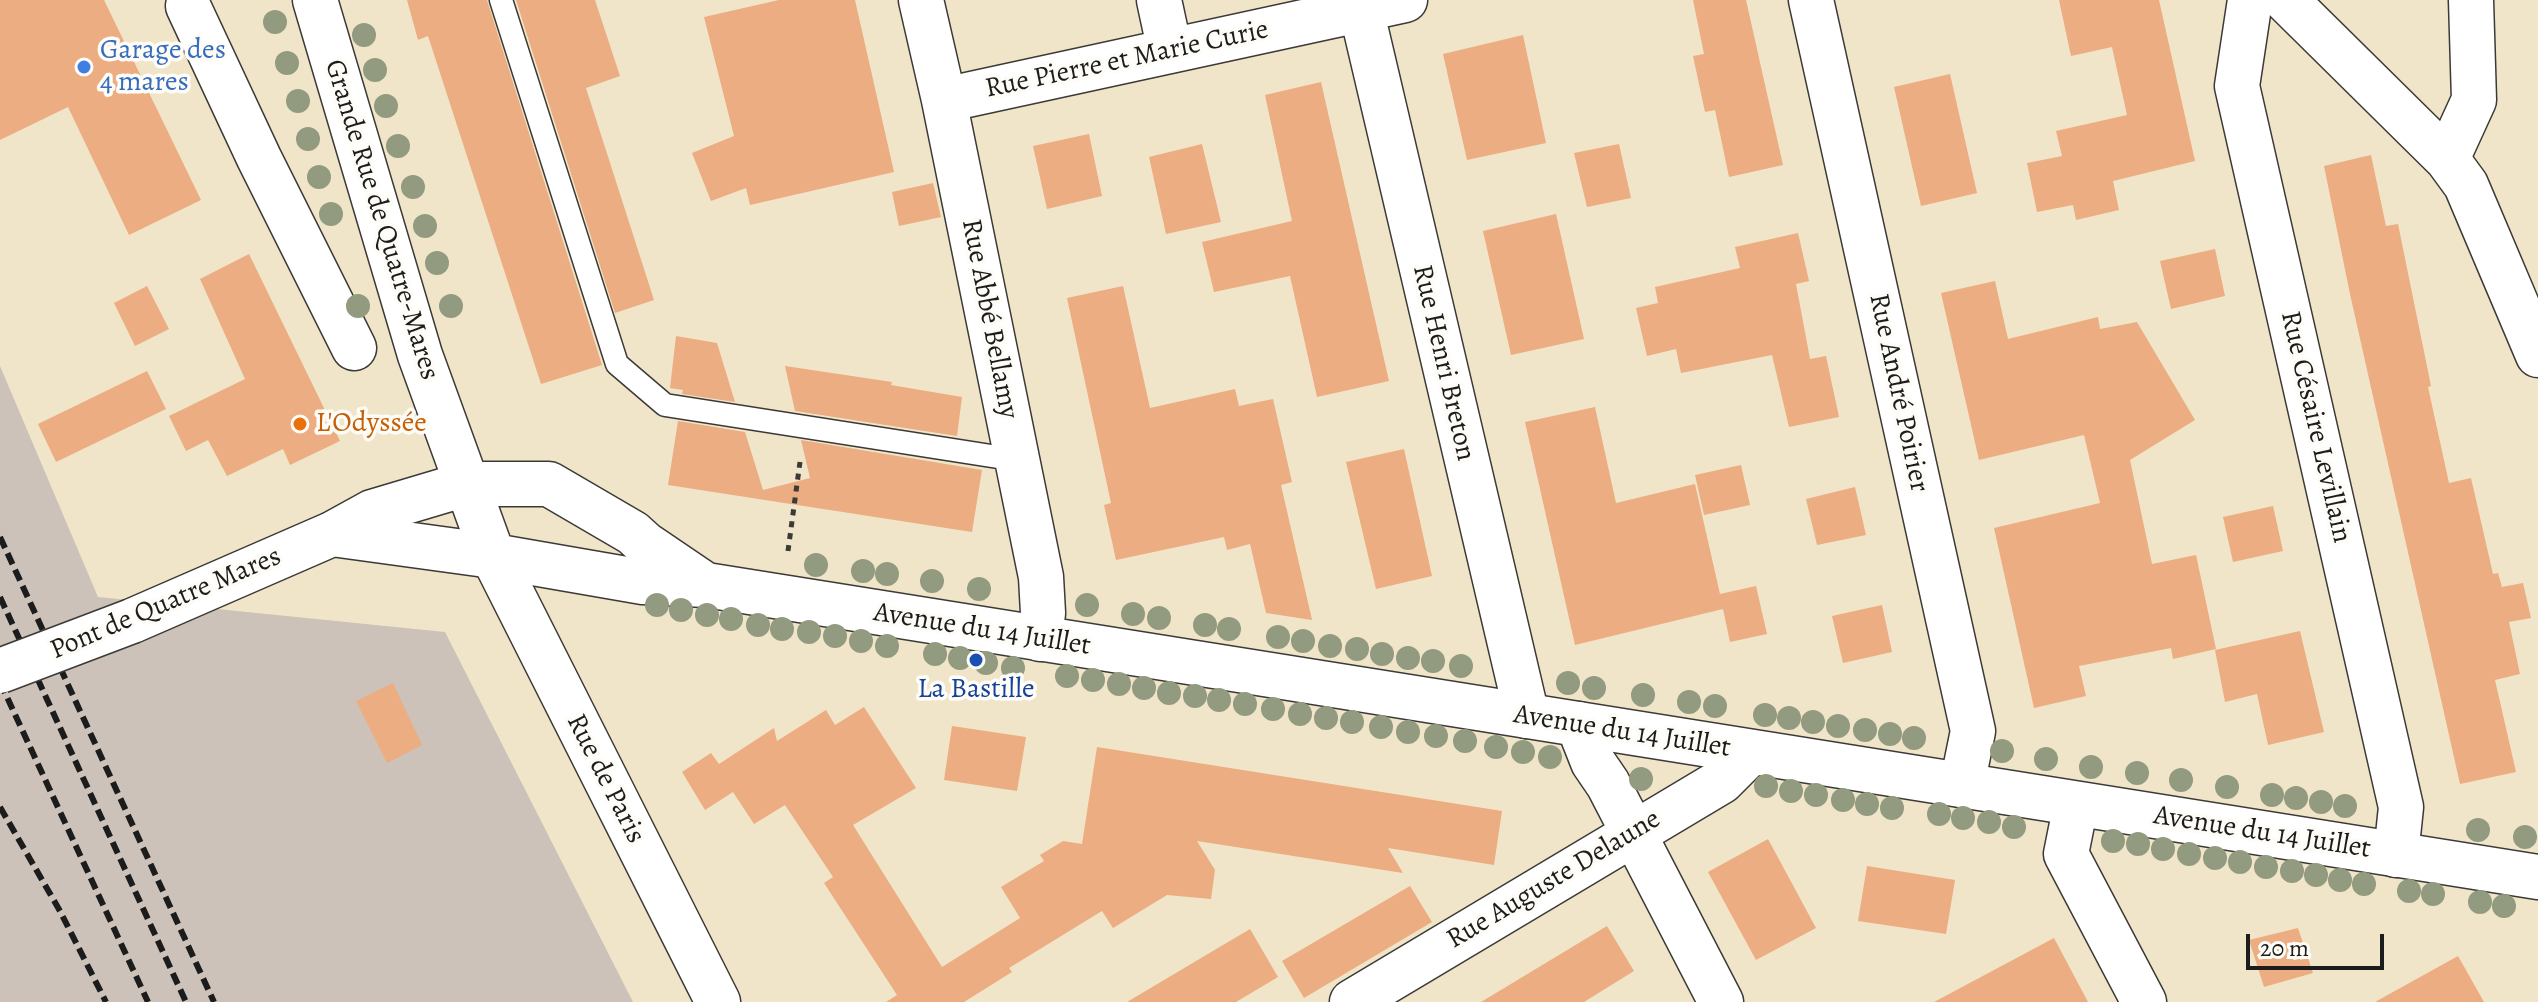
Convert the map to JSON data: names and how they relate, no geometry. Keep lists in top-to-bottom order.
{
  "streets": {
    "street": [
      "Rue Pierre et Marie Curie",
      "Grande Rue de Quatre-Mares",
      "Rue Abbé Bellamy",
      "Rue Henri Breton",
      "Rue André Poirier",
      "Rue Césaire Levillain",
      "Pont de Quatre Mares",
      "Avenue du 14 Juillet",
      "Rue de Paris",
      "Rue Auguste Delaune"
    ]
  },
  "crossings": [
    ["Rue Pierre et Marie Curie", "Rue Abbé Bellamy"],
    ["Rue Pierre et Marie Curie", "Rue Henri Breton"],
    ["Grande Rue de Quatre-Mares", "Pont de Quatre Mares"],
    ["Grande Rue de Quatre-Mares", "Avenue du 14 Juillet"],
    ["Grande Rue de Quatre-Mares", "Rue de Paris"],
    ["Rue Abbé Bellamy", "Avenue du 14 Juillet"],
    ["Rue Henri Breton", "Avenue du 14 Juillet"],
    ["Rue André Poirier", "Avenue du 14 Juillet"],
    ["Rue Césaire Levillain", "Avenue du 14 Juillet"],
    ["Pont de Quatre Mares", "Avenue du 14 Juillet"],
    ["Avenue du 14 Juillet", "Rue de Paris"],
    ["Avenue du 14 Juillet", "Rue Auguste Delaune"]
  ],
  "places": ["Garage des 4 mares", "L'Odyssée", "La Bastille"],
  "scale_bar": "20 m"
}
